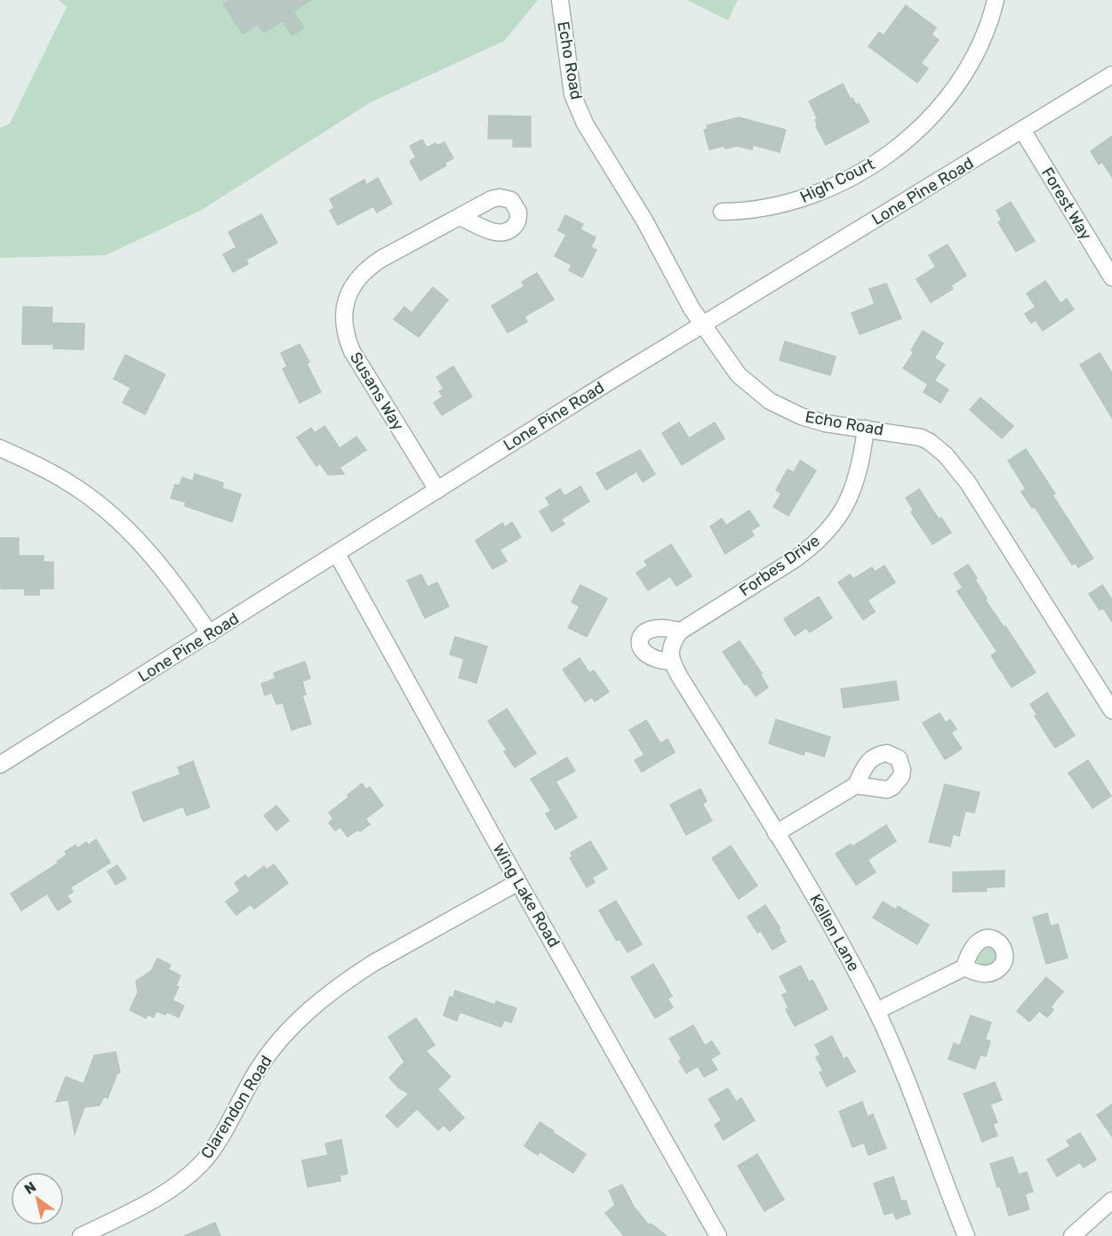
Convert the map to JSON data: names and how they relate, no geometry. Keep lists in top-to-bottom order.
{
  "streets": {
    "street": [
      "Echo Road",
      "High Court",
      "Lone Pine Road",
      "Forest Way",
      "Susans Way",
      "Forbes Drive",
      "Wing Lake Road",
      "Kellen Lane",
      "Clarendon Road"
    ]
  },
  "crossings": [
    ["Echo Road", "Lone Pine Road"],
    ["Echo Road", "Forbes Drive"],
    ["Lone Pine Road", "Forest Way"],
    ["Lone Pine Road", "Susans Way"],
    ["Lone Pine Road", "Wing Lake Road"],
    ["Wing Lake Road", "Clarendon Road"]
  ],
  "north": "top left"
}
